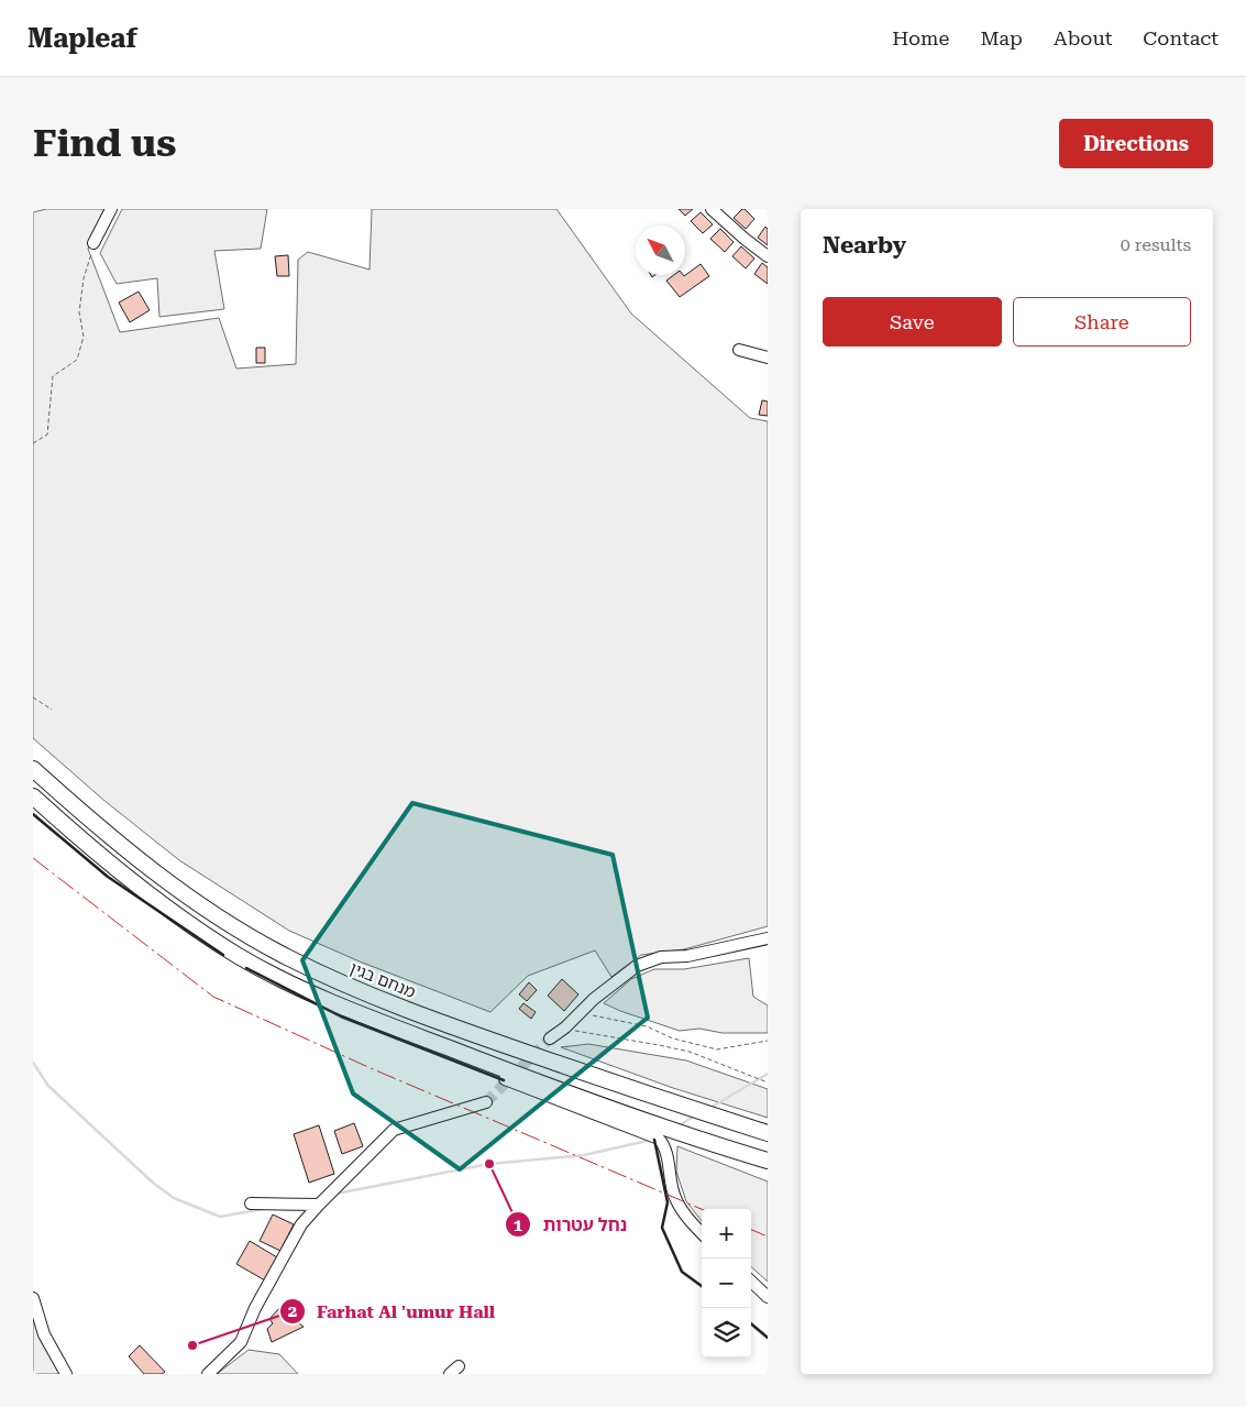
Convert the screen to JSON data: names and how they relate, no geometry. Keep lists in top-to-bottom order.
{
  "streets": {
    "highway": ["מנחם בגין"]
  },
  "places": ["נחל עטרות", "Farhat Al 'umur Hall"],
  "north": "top left",
  "page": {
    "header": "Mapleaf",
    "nav": [
      "Home",
      "Map",
      "About",
      "Contact"
    ],
    "buttons": [
      "Directions",
      ["Save", "Share"]
    ],
    "title": "Find us",
    "heading": ["Nearby", "0 results"],
    "map_buttons": ["+", "−"]
  }
}
